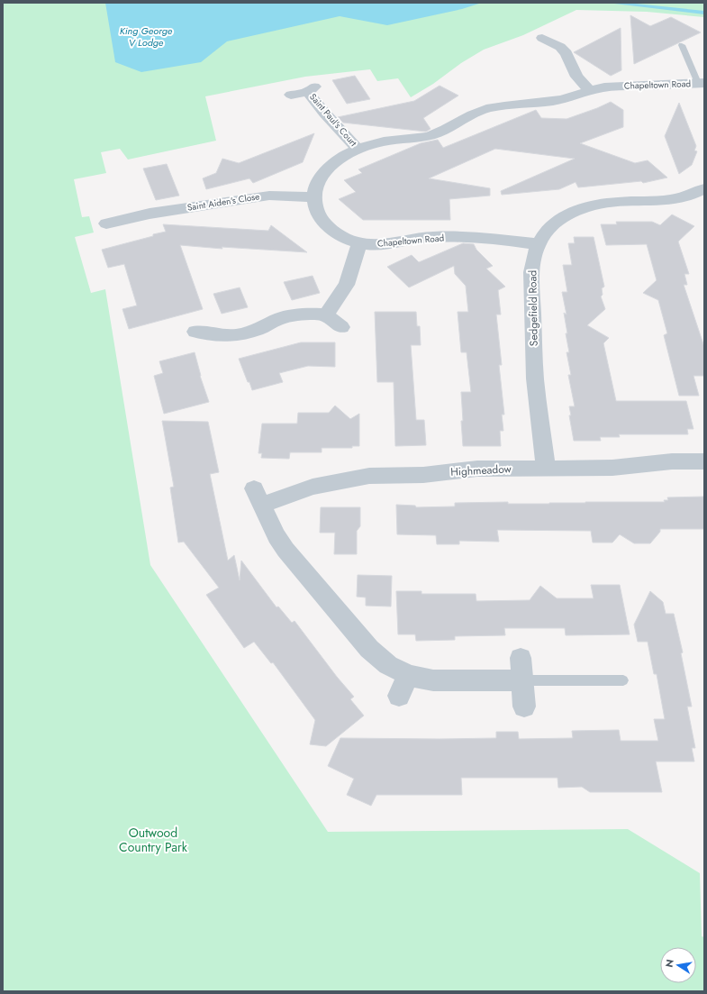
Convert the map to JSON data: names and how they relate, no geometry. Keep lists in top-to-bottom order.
{
  "streets": {
    "street": [
      "Chapeltown Road",
      "Saint Paul's Court",
      "Saint Aiden's Close",
      "Sedgefield Road",
      "Highmeadow"
    ]
  },
  "crossings": [
    ["Chapeltown Road", "Saint Paul's Court"],
    ["Chapeltown Road", "Saint Aiden's Close"],
    ["Chapeltown Road", "Sedgefield Road"],
    ["Sedgefield Road", "Highmeadow"]
  ],
  "water": ["King George V Lodge"],
  "parks": ["Outwood Country Park"],
  "north": "left"
}
